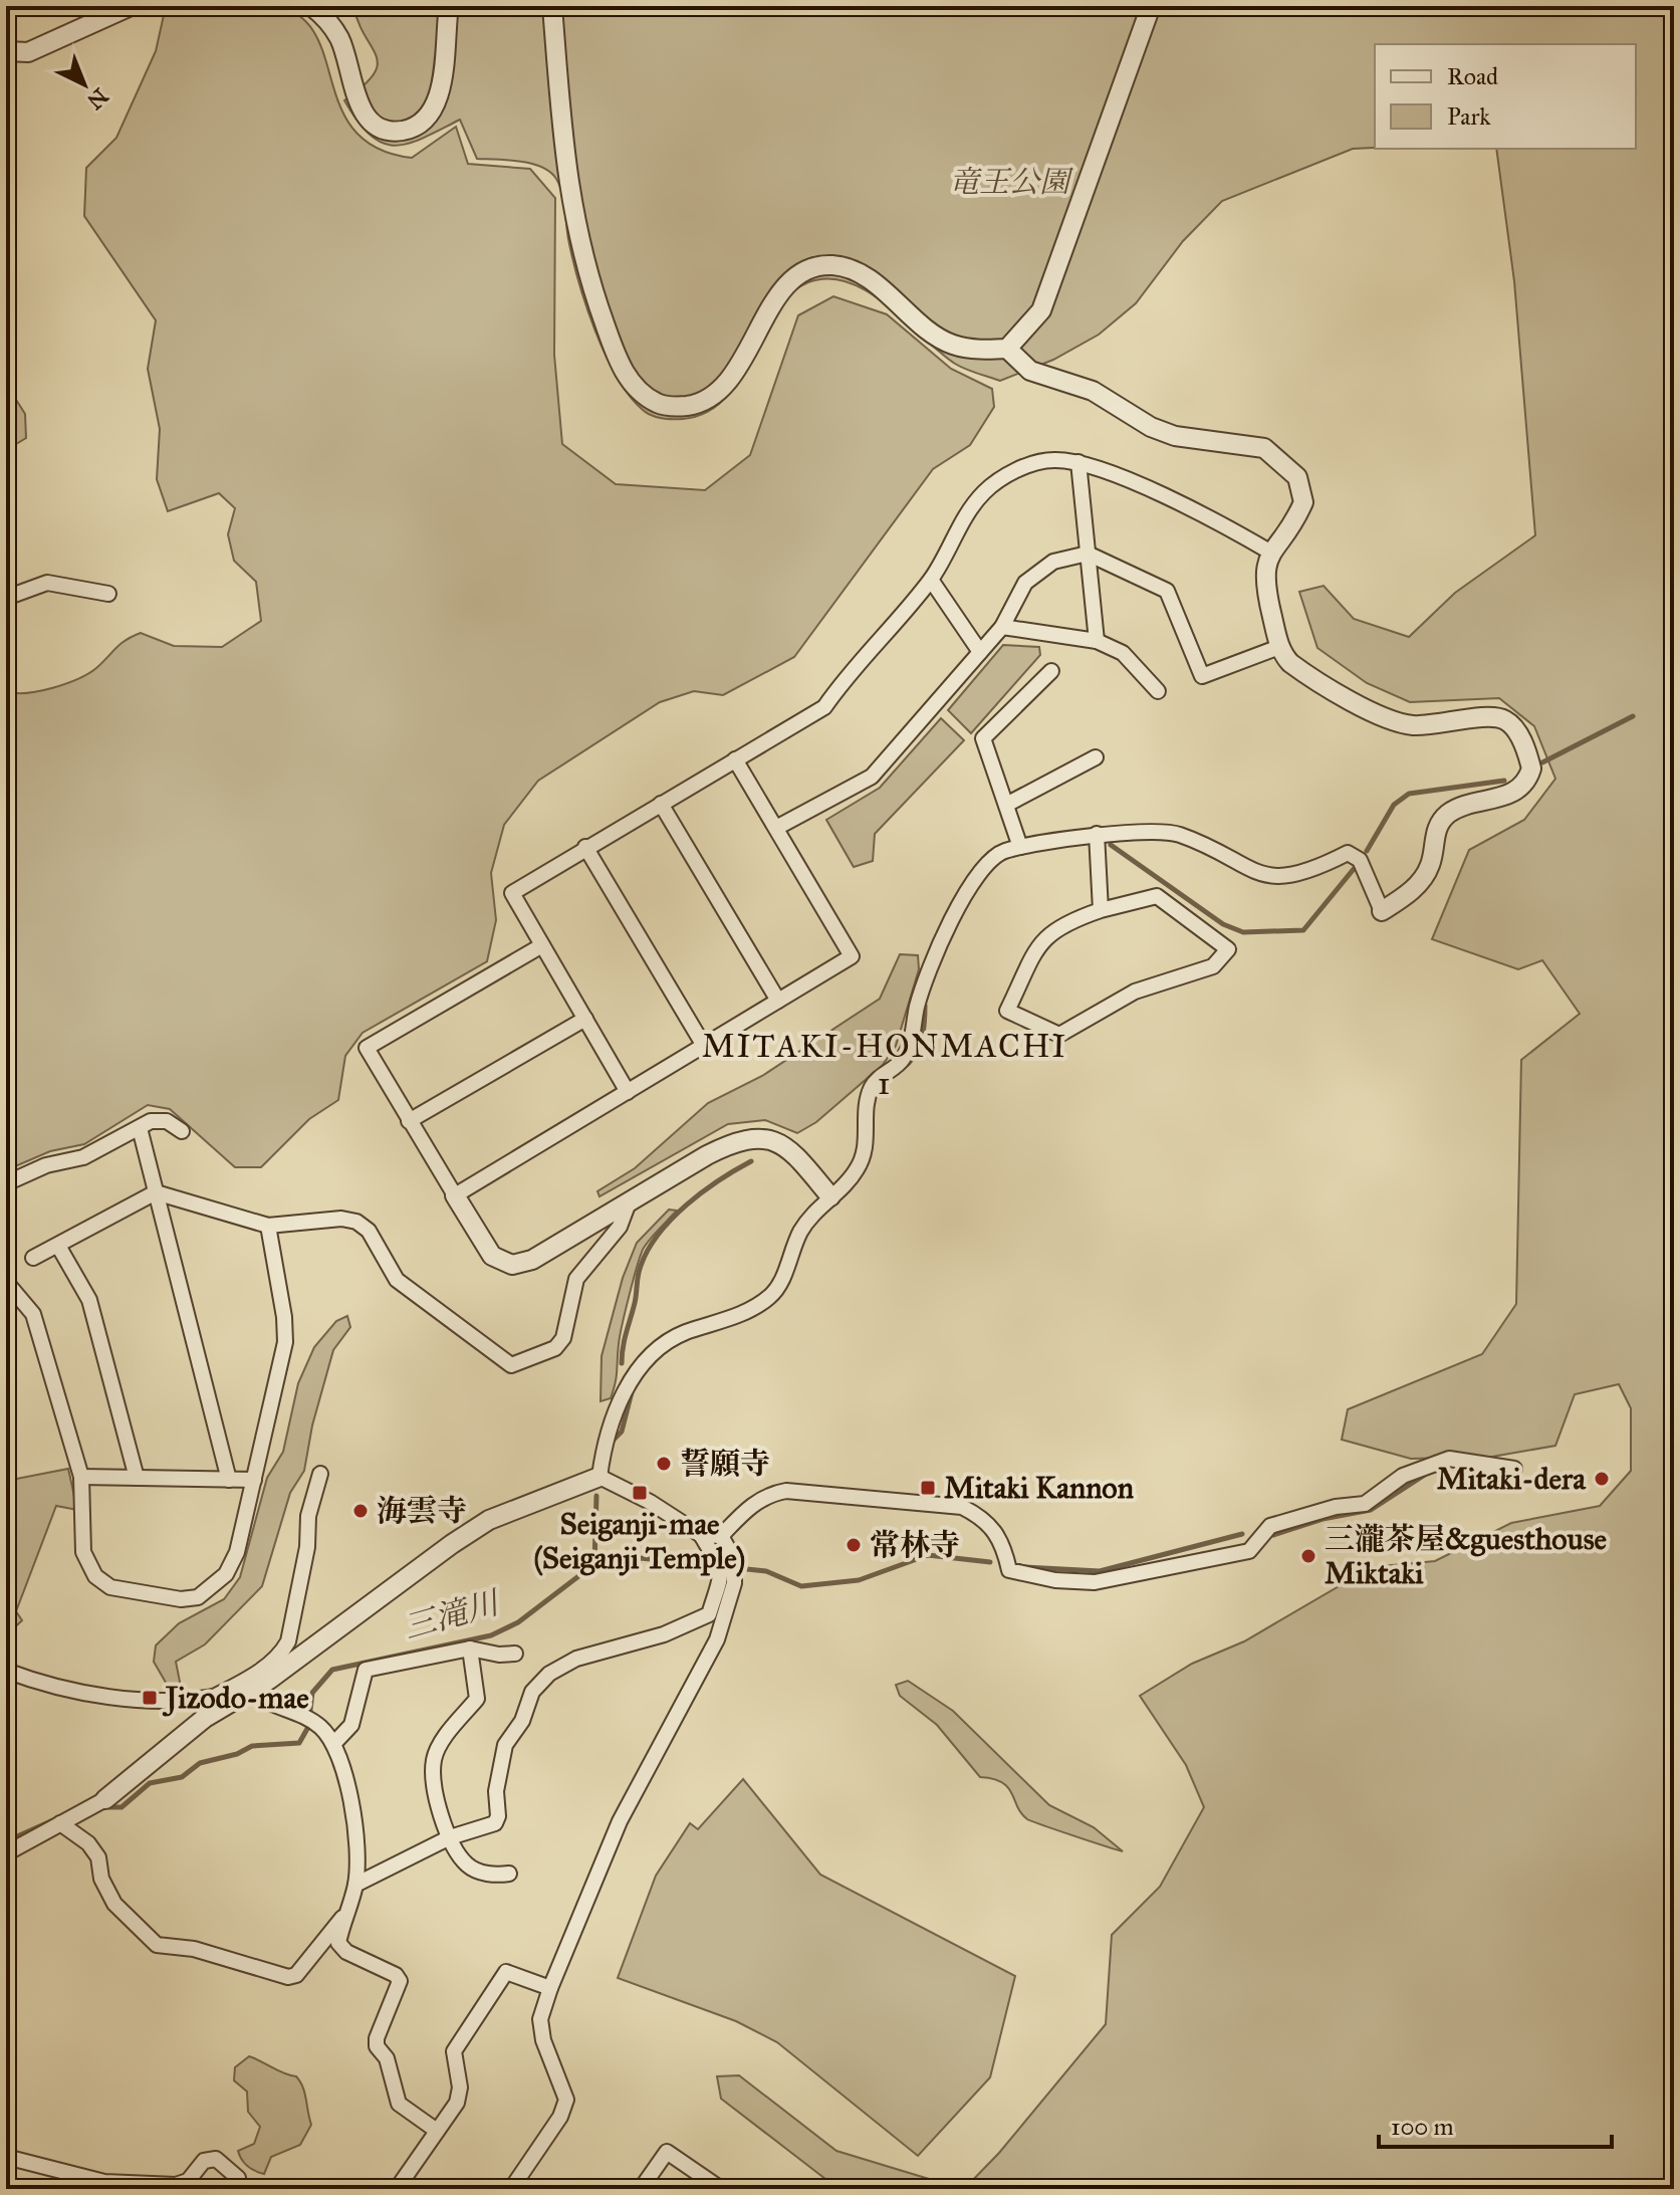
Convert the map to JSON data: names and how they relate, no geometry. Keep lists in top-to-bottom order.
{
  "districts": ["MITAKI-HONMACHI 1"],
  "water": ["三滝川"],
  "parks": ["竜王公園"],
  "places": {
    "other": [
      "誓願寺",
      "Mitaki-dera",
      "海雲寺",
      "常林寺",
      "三瀧茶屋&guesthouse Miktaki"
    ],
    "transit": ["Mitaki Kannon", "Seiganji-mae (Seiganji Temple)", "Jizodo-mae"]
  },
  "legend": ["Road", "Park"],
  "scale_bar": "100 m",
  "north": "bottom right"
}
